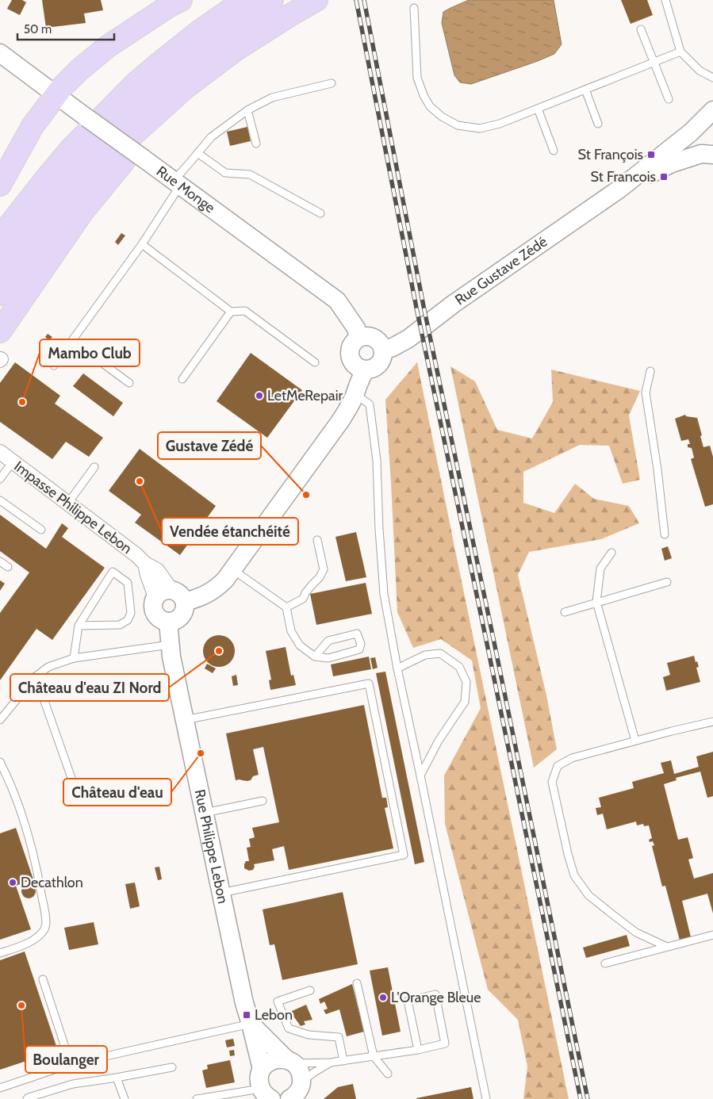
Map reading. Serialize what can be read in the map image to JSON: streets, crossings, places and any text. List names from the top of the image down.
{
  "streets": {
    "street": [
      "Rue Monge",
      "Rue Gustave Zédé",
      "Impasse Philippe Lebon",
      "Rue Philippe Lebon"
    ]
  },
  "crossings": [
    ["Rue Monge", "Rue Gustave Zédé"],
    ["Impasse Philippe Lebon", "Rue Philippe Lebon"]
  ],
  "places": {
    "transit": ["St François", "St Francois", "Lebon"],
    "other": [
      "LetMeRepair",
      "Mambo Club",
      "Vendée étanchéité",
      "Gustave Zédé",
      "Château d'eau ZI Nord",
      "Château d'eau",
      "Decathlon",
      "L'Orange Bleue",
      "Boulanger"
    ]
  },
  "scale_bar": "50 m"
}
